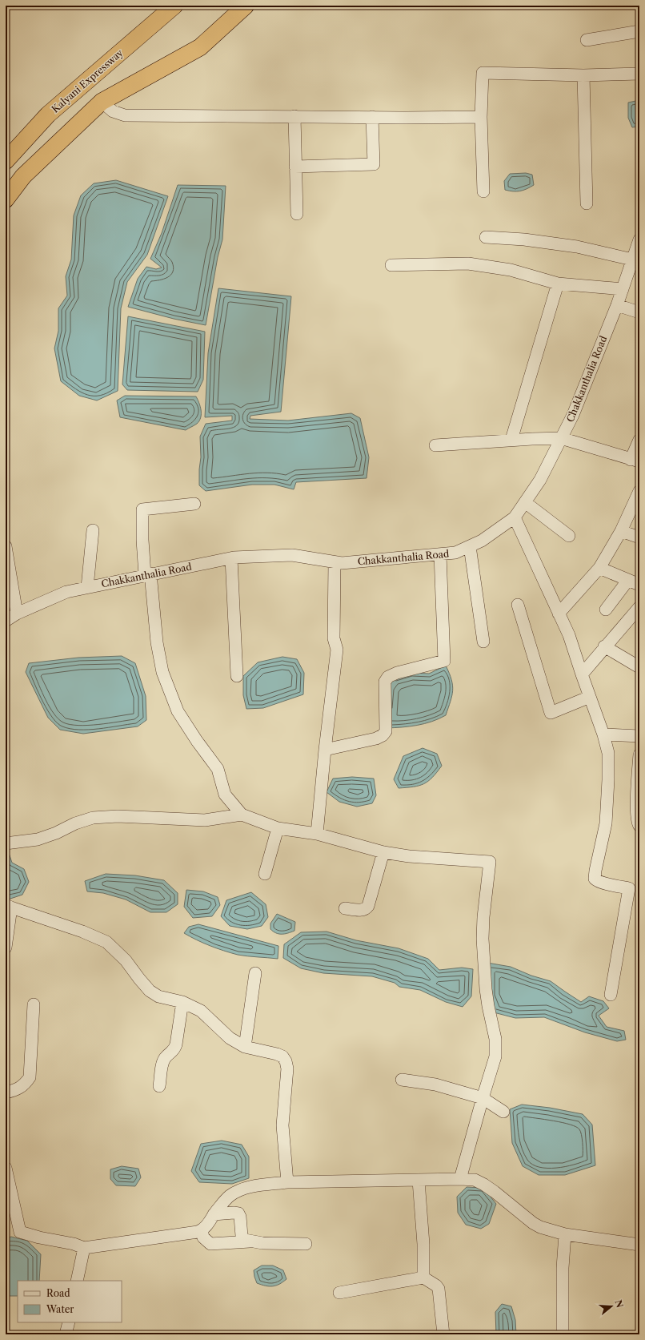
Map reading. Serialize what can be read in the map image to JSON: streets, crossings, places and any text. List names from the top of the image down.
{
  "streets": {
    "highway": ["Kalyani Expressway"],
    "street": ["Chakkanthalia Road"]
  },
  "legend": ["Road", "Water"],
  "north": "right"
}
